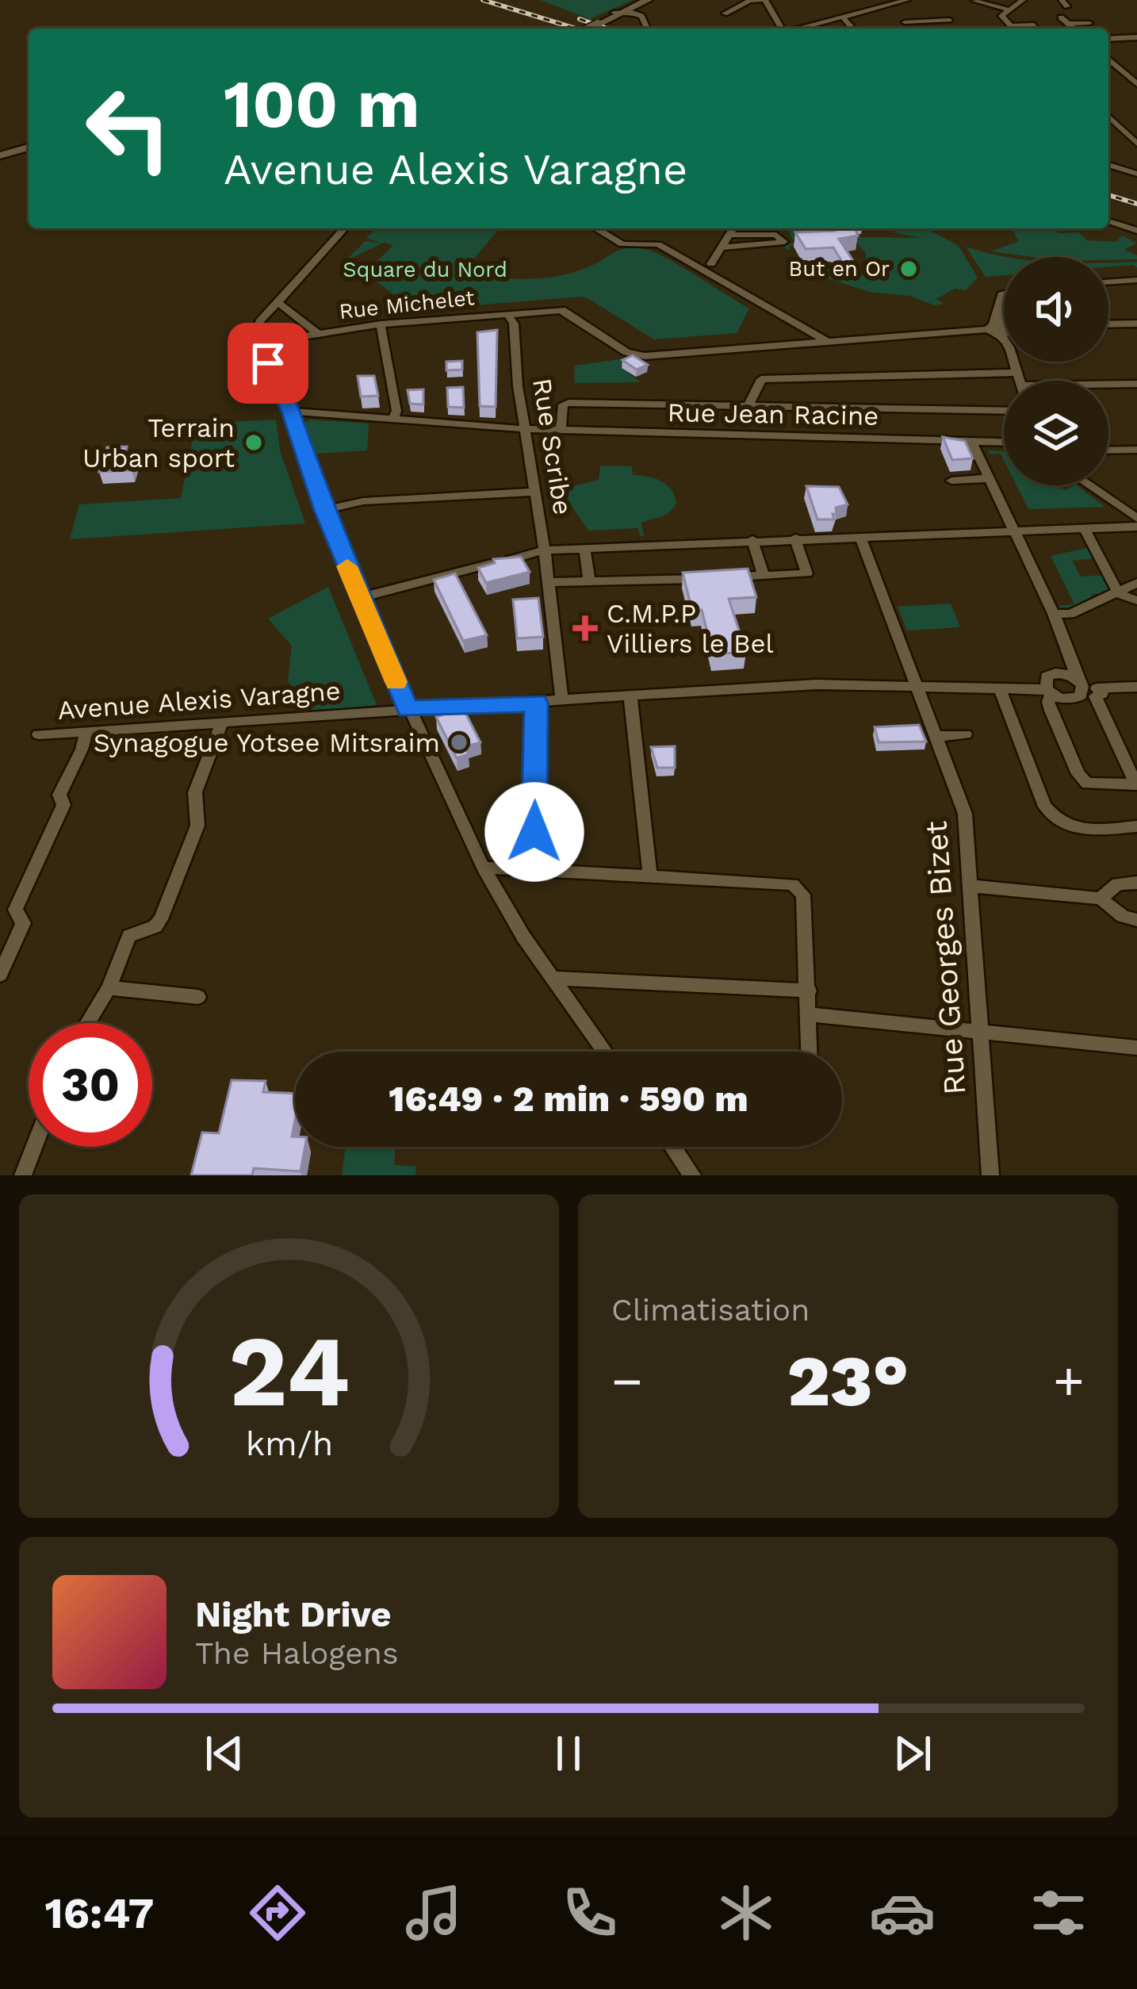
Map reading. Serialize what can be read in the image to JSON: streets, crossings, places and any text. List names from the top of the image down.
{
  "streets": {
    "street": [
      "Rue Michelet",
      "Rue Jean Racine",
      "Rue Scribe",
      "Avenue Alexis Varagne",
      "Rue Georges Bizet"
    ]
  },
  "crossings": [
    ["Rue Michelet", "Rue Scribe"],
    ["Rue Jean Racine", "Rue Scribe"],
    ["Rue Scribe", "Rue Georges Bizet"],
    ["Avenue Alexis Varagne", "Rue Georges Bizet"]
  ],
  "parks": ["Square du Nord"],
  "places": {
    "other": ["But en Or", "Terrain Urban sport", "Synagogue Yotsee Mitsraim"],
    "health": ["C.M.P.P Villiers le Bel"]
  },
  "page": {
    "turn": ["100 m", "Avenue Alexis Varagne"],
    "limit": "30",
    "trip": "16:49 · 2 min · 590 m",
    "tile": "Climatisation",
    "heat": ["−", "23°", "+"],
    "song": ["Night Drive", "The Halogens"],
    "tabs": "16:47",
    "gauge": ["24", "km/h"]
  }
}
